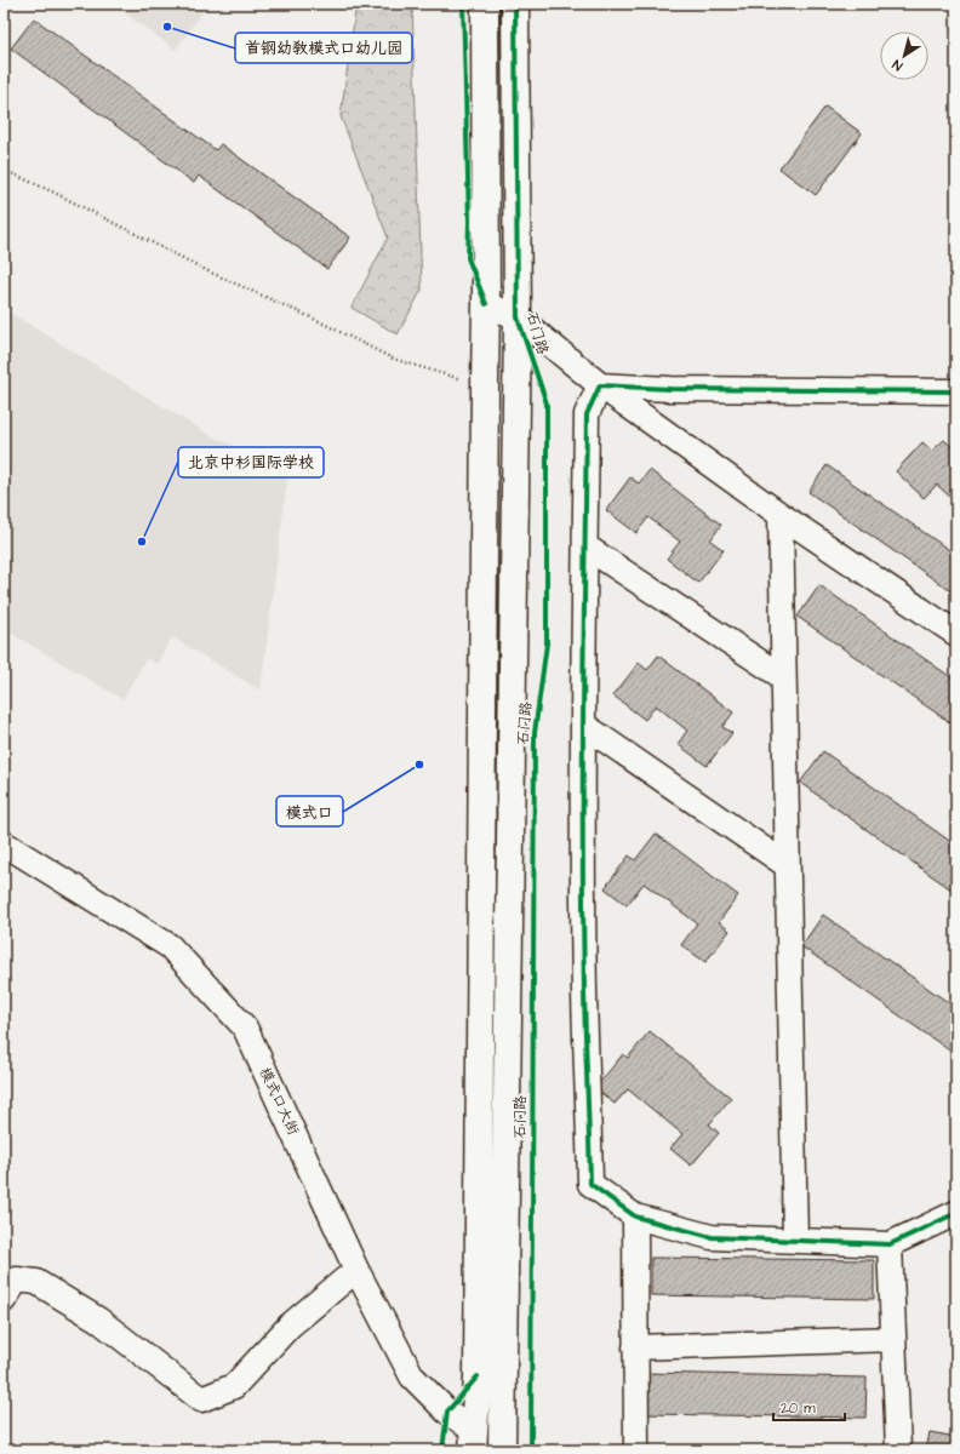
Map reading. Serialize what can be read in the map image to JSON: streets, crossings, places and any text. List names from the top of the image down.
{
  "streets": {
    "highway": ["石门路"],
    "street": ["模式口大街"]
  },
  "places": ["首钢幼教模式口幼儿园", "北京中杉国际学校", "模式口"],
  "scale_bar": "20 m",
  "north": "bottom left"
}
